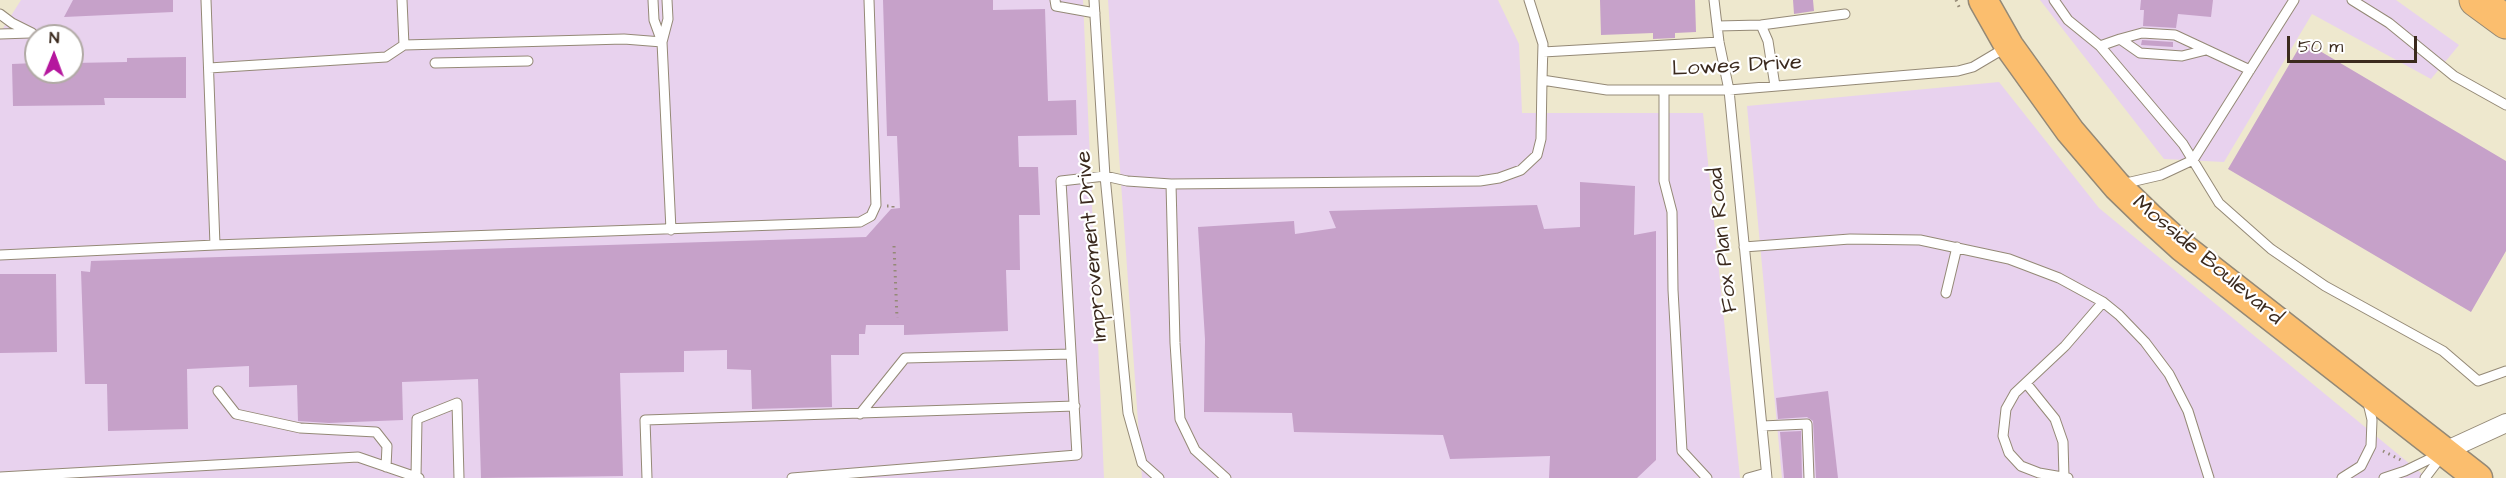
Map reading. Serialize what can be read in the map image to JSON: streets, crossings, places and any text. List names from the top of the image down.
{
  "streets": {
    "main road": ["Mosside Boulevard"],
    "lane": ["Lowes Drive", "Fox Plan Road", "Improvement Drive"]
  },
  "crossings": [
    ["Lowes Drive", "Fox Plan Road"],
    ["Lowes Drive", "Mosside Boulevard"]
  ],
  "scale_bar": "50 m",
  "north": "top"
}
